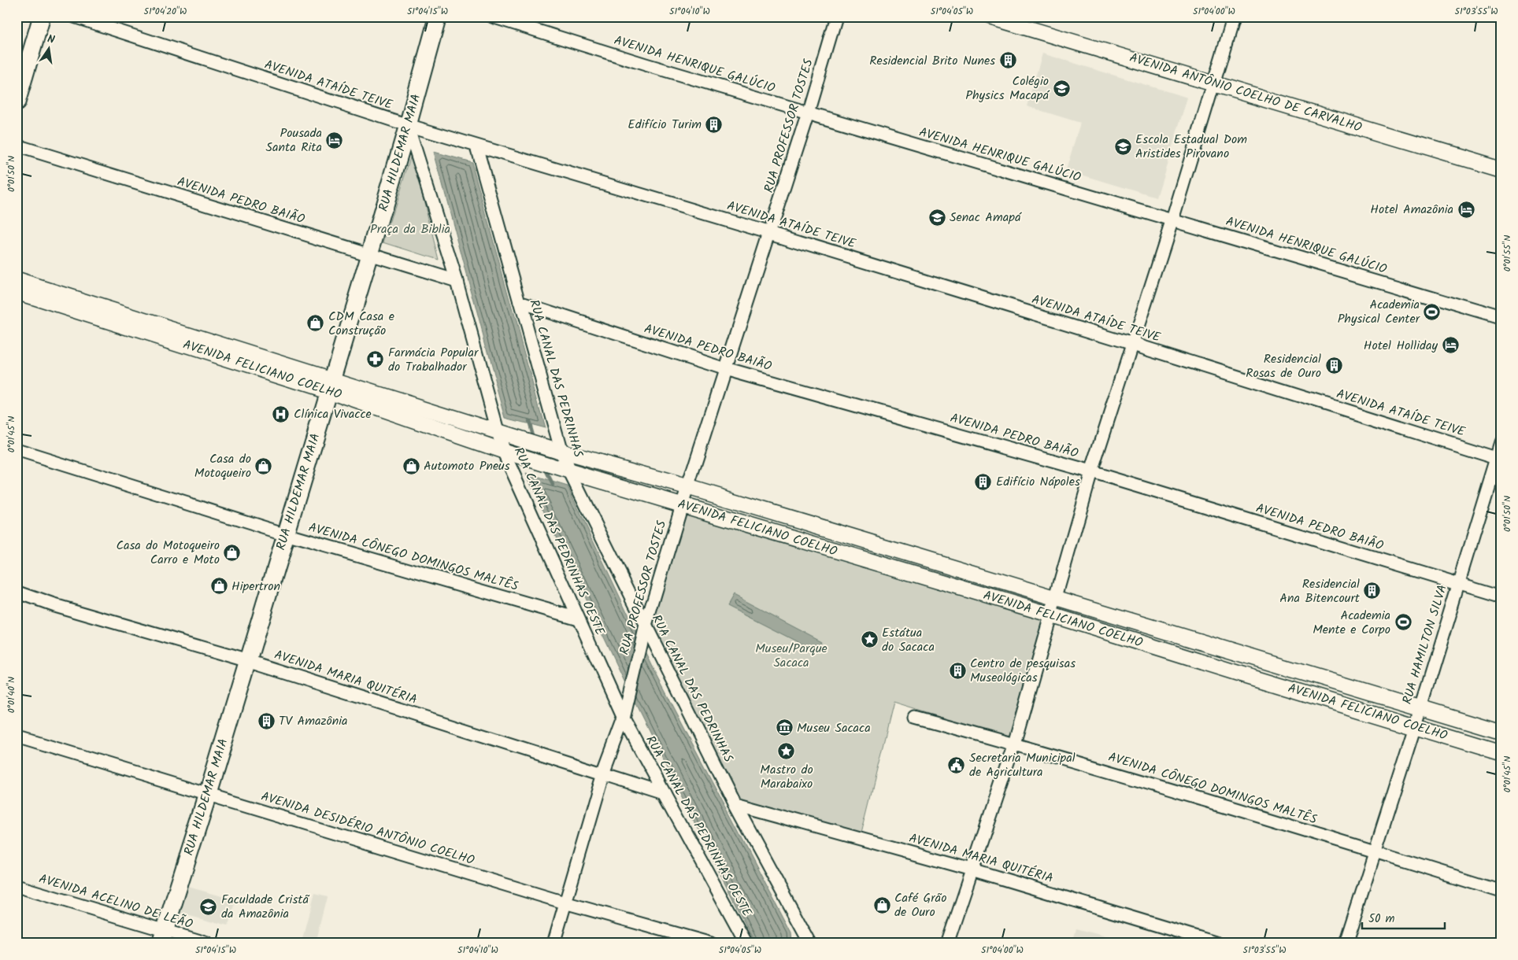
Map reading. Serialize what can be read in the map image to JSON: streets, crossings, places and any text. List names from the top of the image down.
{
  "streets": {
    "main road": ["RUA HILDEMAR MAIA"],
    "street": [
      "AVENIDA HENRIQUE GALÚCIO",
      "AVENIDA ATAÍDE TEIVE",
      "AVENIDA ANTÔNIO COELHO DE CARVALHO",
      "RUA PROFESSOR TOSTES",
      "AVENIDA PEDRO BAIÃO",
      "AVENIDA FELICIANO COELHO",
      "RUA CANAL DAS PEDRINHAS",
      "RUA CANAL DAS PEDRINHAS OESTE",
      "AVENIDA CÔNEGO DOMINGOS MALTÊS",
      "RUA HAMILTON SILVA",
      "AVENIDA MARIA QUITÉRIA",
      "AVENIDA DESIDÉRIO ANTÔNIO COELHO",
      "AVENIDA ACELINO DE LEÃO"
    ]
  },
  "crossings": [
    ["AVENIDA HENRIQUE GALÚCIO", "RUA PROFESSOR TOSTES"],
    ["AVENIDA ATAÍDE TEIVE", "RUA PROFESSOR TOSTES"],
    ["AVENIDA ATAÍDE TEIVE", "RUA HILDEMAR MAIA"],
    ["AVENIDA ATAÍDE TEIVE", "RUA CANAL DAS PEDRINHAS"],
    ["AVENIDA ATAÍDE TEIVE", "RUA CANAL DAS PEDRINHAS OESTE"],
    ["AVENIDA ATAÍDE TEIVE", "RUA HAMILTON SILVA"],
    ["RUA PROFESSOR TOSTES", "AVENIDA PEDRO BAIÃO"],
    ["RUA PROFESSOR TOSTES", "AVENIDA FELICIANO COELHO"],
    ["RUA PROFESSOR TOSTES", "RUA CANAL DAS PEDRINHAS"],
    ["RUA PROFESSOR TOSTES", "RUA CANAL DAS PEDRINHAS OESTE"],
    ["RUA PROFESSOR TOSTES", "AVENIDA MARIA QUITÉRIA"],
    ["RUA PROFESSOR TOSTES", "AVENIDA DESIDÉRIO ANTÔNIO COELHO"],
    ["RUA HILDEMAR MAIA", "AVENIDA PEDRO BAIÃO"],
    ["RUA HILDEMAR MAIA", "AVENIDA FELICIANO COELHO"],
    ["RUA HILDEMAR MAIA", "RUA CANAL DAS PEDRINHAS OESTE"],
    ["RUA HILDEMAR MAIA", "AVENIDA CÔNEGO DOMINGOS MALTÊS"],
    ["RUA HILDEMAR MAIA", "AVENIDA MARIA QUITÉRIA"],
    ["RUA HILDEMAR MAIA", "AVENIDA DESIDÉRIO ANTÔNIO COELHO"],
    ["RUA HILDEMAR MAIA", "AVENIDA ACELINO DE LEÃO"],
    ["AVENIDA PEDRO BAIÃO", "RUA CANAL DAS PEDRINHAS"],
    ["AVENIDA PEDRO BAIÃO", "RUA CANAL DAS PEDRINHAS OESTE"],
    ["AVENIDA PEDRO BAIÃO", "RUA HAMILTON SILVA"],
    ["AVENIDA FELICIANO COELHO", "RUA CANAL DAS PEDRINHAS"],
    ["AVENIDA FELICIANO COELHO", "RUA CANAL DAS PEDRINHAS OESTE"],
    ["AVENIDA FELICIANO COELHO", "RUA HAMILTON SILVA"],
    ["RUA CANAL DAS PEDRINHAS", "AVENIDA MARIA QUITÉRIA"],
    ["RUA CANAL DAS PEDRINHAS OESTE", "AVENIDA CÔNEGO DOMINGOS MALTÊS"],
    ["RUA CANAL DAS PEDRINHAS OESTE", "AVENIDA MARIA QUITÉRIA"],
    ["AVENIDA CÔNEGO DOMINGOS MALTÊS", "RUA HAMILTON SILVA"]
  ],
  "parks": ["Praça da Biblia", "Museu/Parque Sacaca"],
  "places": {
    "building": [
      "Residencial Brito Nunes",
      "Edifício Turim",
      "Residencial Rosas de Ouro",
      "Edifício Nápoles",
      "Residencial Ana Bitencourt",
      "Centro de pesquisas Museológicas",
      "TV Amazônia"
    ],
    "school or university": [
      "Colégio Physics Macapá",
      "Escola Estadual Dom Aristides Pirovano",
      "Senac Amapá",
      "Faculdade Cristã da Amazônia"
    ],
    "hotel": ["Pousada Santa Rita", "Hotel Amazônia", "Hotel Holliday"],
    "sports": ["Academia Physical Center", "Academia Mente e Corpo"],
    "shop": [
      "CDM Casa e Construção",
      "Casa do Motoqueiro",
      "Automoto Pneus",
      "Casa do Motoqueiro Carro e Moto",
      "Hipertron",
      "Café Grão de Ouro"
    ],
    "pharmacy": ["Farmácia Popular do Trabalhador"],
    "hospital": ["Clínica Vivacce"],
    "place": ["Estátua do Sacaca", "Mastro do Marabaixo"],
    "museum": ["Museu Sacaca"],
    "public building": ["Secretaria Municipal de Agricultura"]
  },
  "scale_bar": "50 m",
  "north": "top",
  "coordinates": [
    "51°04'20\"W",
    "51°04'15\"W",
    "51°04'10\"W",
    "51°04'05\"W",
    "51°04'00\"W",
    "51°03'55\"W",
    "0°01'50\"N",
    "0°01'55\"N",
    "0°01'45\"N",
    "0°01'40\"N"
  ]
}
